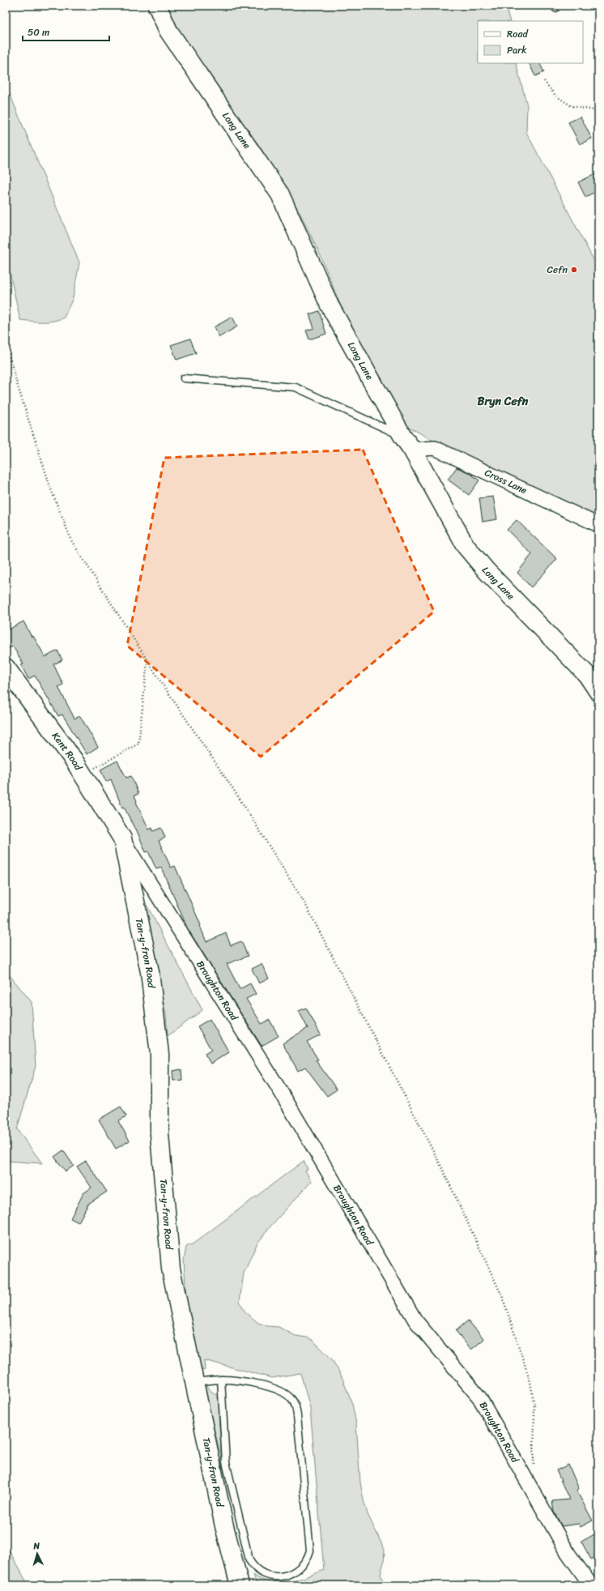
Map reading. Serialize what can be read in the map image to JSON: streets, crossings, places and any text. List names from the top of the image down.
{
  "streets": {
    "main road": ["Long Lane", "Kent Road", "Tan-y-fron Road"],
    "street": ["Cross Lane", "Broughton Road"]
  },
  "crossings": [
    ["Long Lane", "Cross Lane"],
    ["Kent Road", "Tan-y-fron Road"],
    ["Kent Road", "Broughton Road"],
    ["Tan-y-fron Road", "Broughton Road"]
  ],
  "districts": ["Bryn Cefn"],
  "places": ["Cefn"],
  "legend": ["Road", "Park"],
  "scale_bar": "50 m",
  "north": "top"
}
